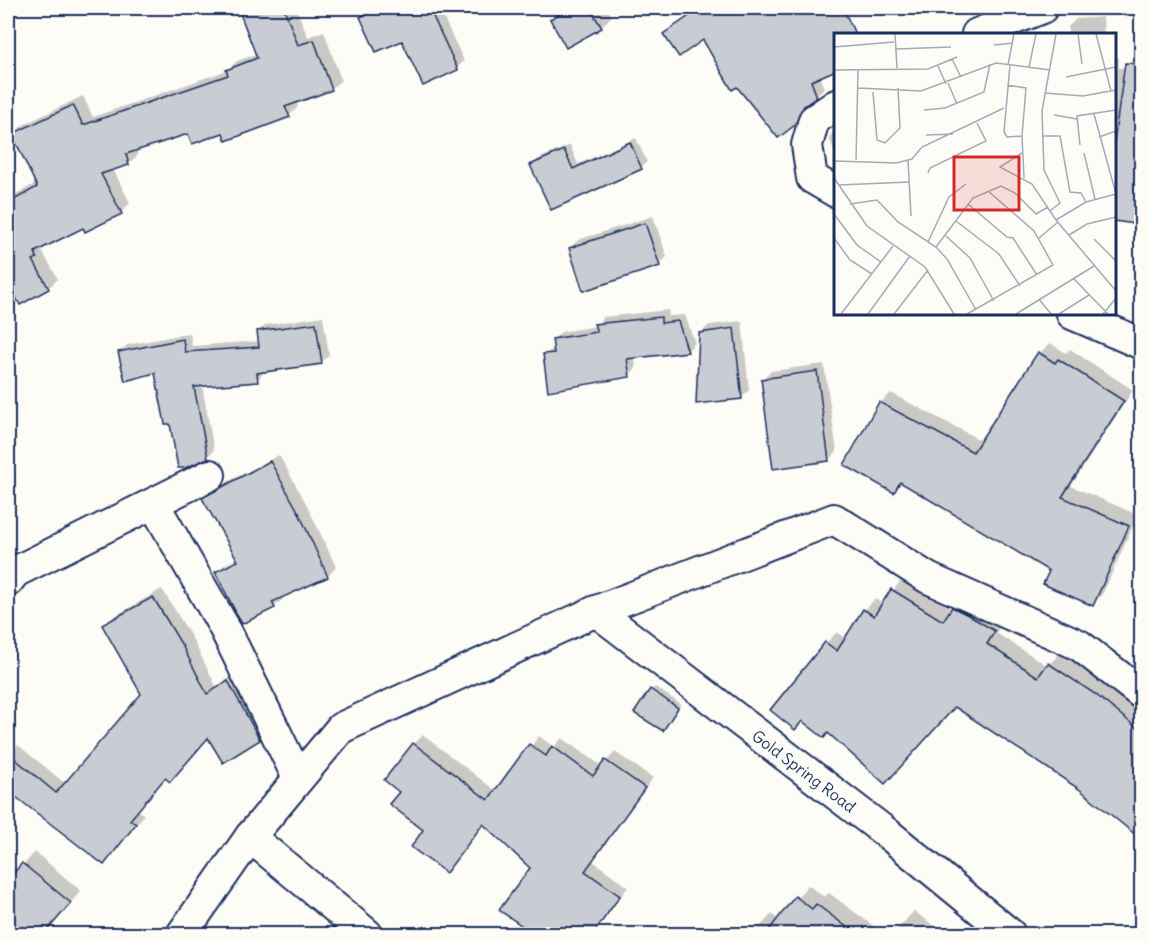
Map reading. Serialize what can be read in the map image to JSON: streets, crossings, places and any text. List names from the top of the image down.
{
  "streets": {
    "street": ["Gold Spring Road"]
  }
}
